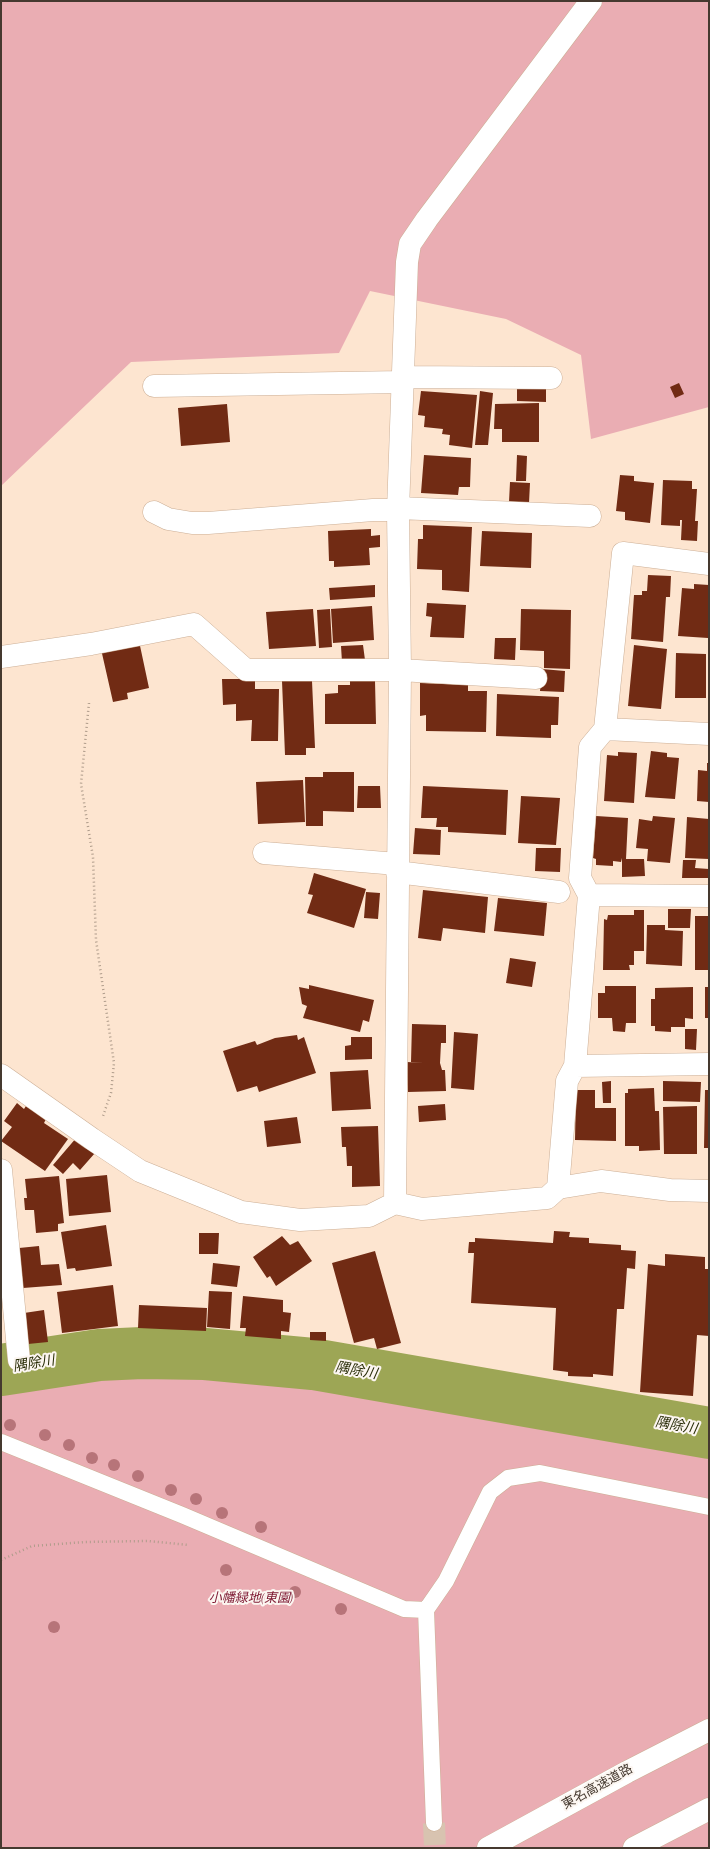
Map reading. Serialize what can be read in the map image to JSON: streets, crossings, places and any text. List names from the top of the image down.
{
  "streets": {
    "main road": ["東名高速道路"]
  },
  "water": ["隅除川"],
  "parks": ["小幡緑地(東園)"]
}
